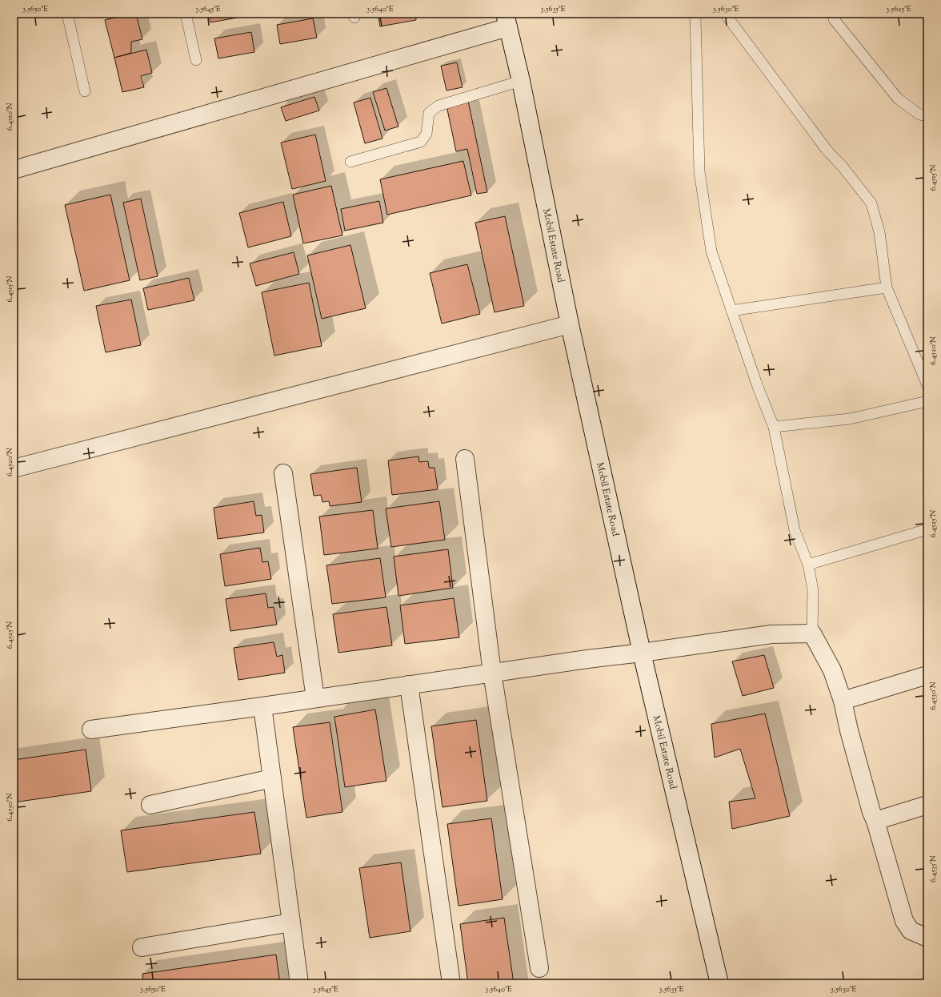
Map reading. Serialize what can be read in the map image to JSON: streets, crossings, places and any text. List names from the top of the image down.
{
  "streets": {
    "street": ["Mobil Estate Road"]
  },
  "coordinates": [
    "3.5650°E",
    "3.5645°E",
    "3.5640°E",
    "3.5635°E",
    "3.5630°E",
    "3.5625°E",
    "6.4510°N",
    "6.4515°N",
    "6.4520°N",
    "6.4525°N",
    "6.4530°N",
    "6.4535°N"
  ]
}
